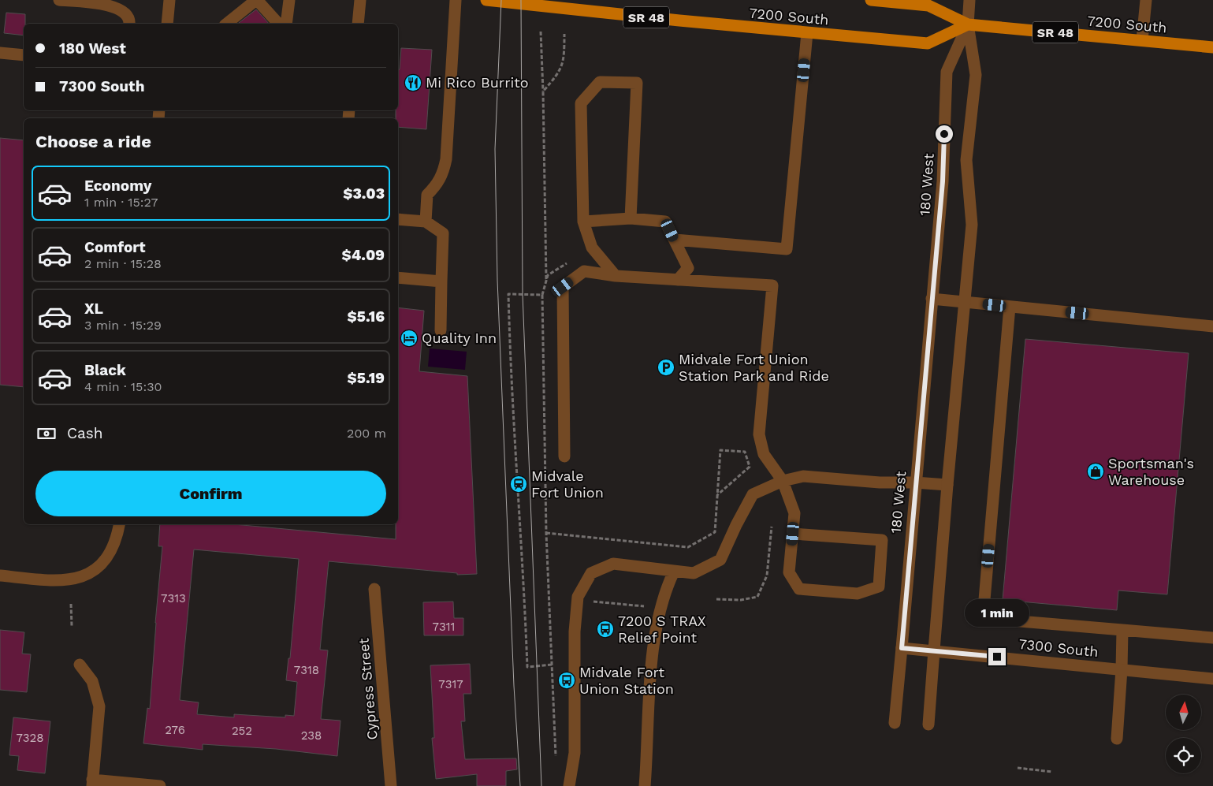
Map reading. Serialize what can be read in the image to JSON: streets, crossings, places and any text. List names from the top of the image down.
{
  "streets": {
    "main road": ["7200 South", "SR 48"],
    "street": ["180 West", "7300 South", "Cypress Street"]
  },
  "crossings": [
    ["7200 South", "180 West"],
    ["180 West", "7300 South"]
  ],
  "places": {
    "restaurant": ["Mi Rico Burrito"],
    "hotel": ["Quality Inn"],
    "parking": ["Midvale Fort Union Station Park and Ride"],
    "shop": ["Sportsman's Warehouse"],
    "station": ["Midvale Fort Union"],
    "bus stop": ["7200 S TRAX Relief Point", "Midvale Fort Union Station"]
  },
  "house_numbers": [
    "7313",
    "7311",
    "7318",
    "7317",
    "276",
    "252",
    "238",
    "7328"
  ],
  "north": "top",
  "page": {
    "banner": ["180 West", "7300 South"],
    "heading": "Choose a ride",
    "list": [
      {
        "name": "Economy",
        "note": "1 min · 15:27",
        "value": "$3.03"
      },
      {
        "name": "Comfort",
        "note": "2 min · 15:28",
        "value": "$4.09"
      },
      {
        "name": "XL",
        "note": "3 min · 15:29",
        "value": "$5.16"
      },
      {
        "name": "Black",
        "note": "4 min · 15:30",
        "value": "$5.19"
      }
    ],
    "pay": ["Cash", "200 m"],
    "buttons": "Confirm",
    "bubble": "1 min"
  }
}
